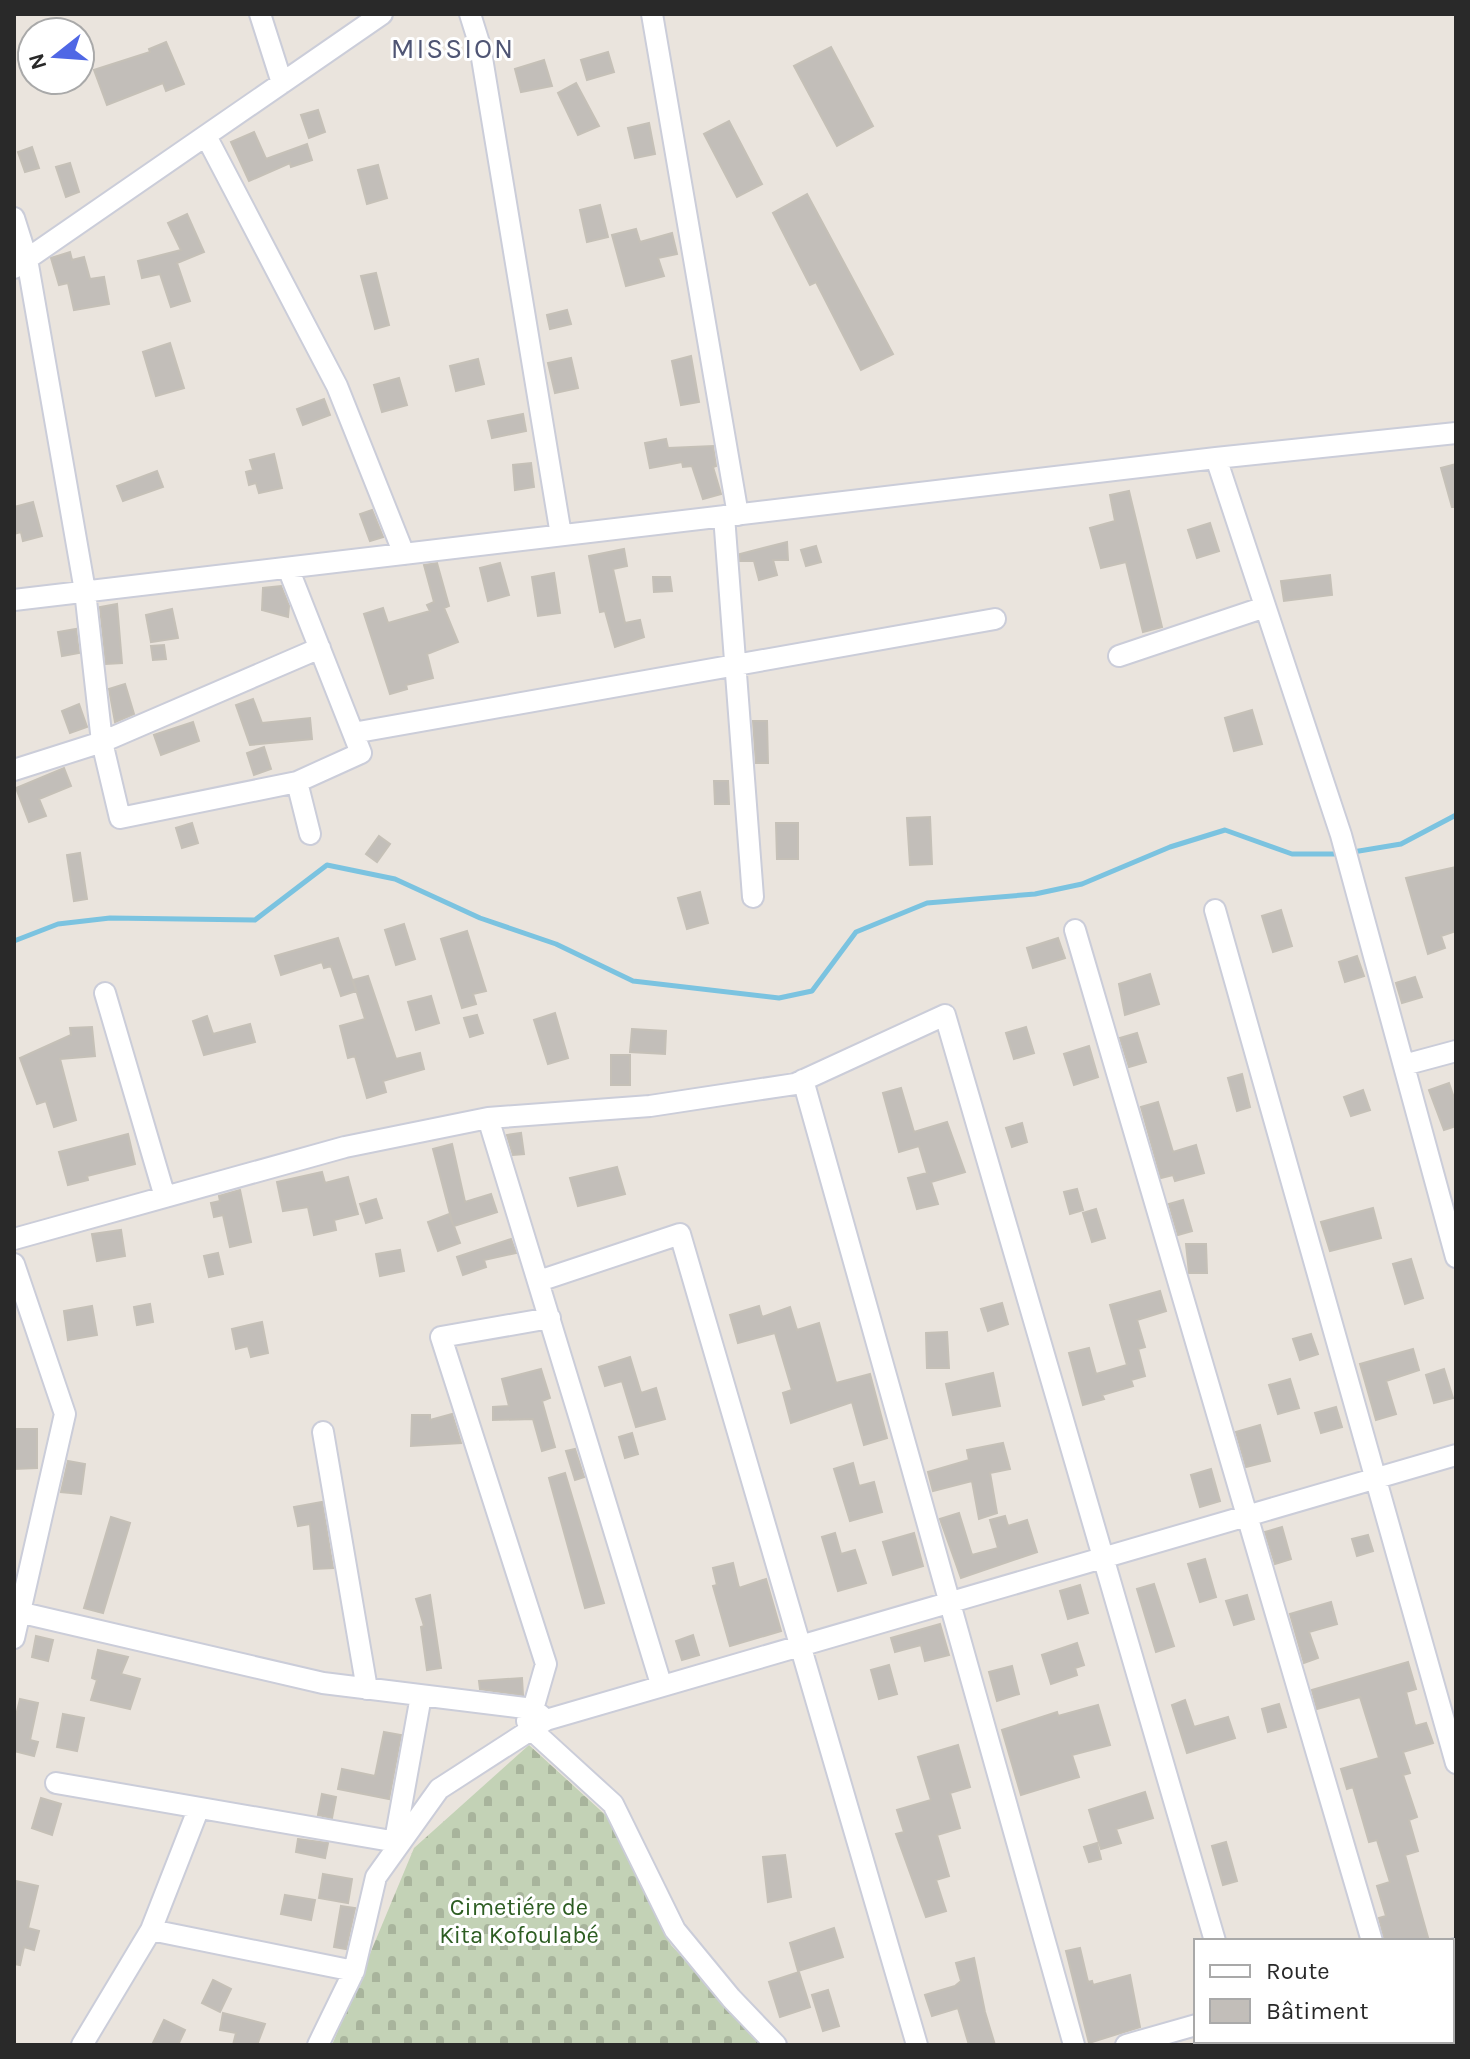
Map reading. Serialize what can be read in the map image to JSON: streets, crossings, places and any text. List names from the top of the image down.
{
  "districts": ["MISSION"],
  "parks": ["Cimetiére de Kita Kofoulabé"],
  "legend": ["Route", "Bâtiment"],
  "north": "left"
}
